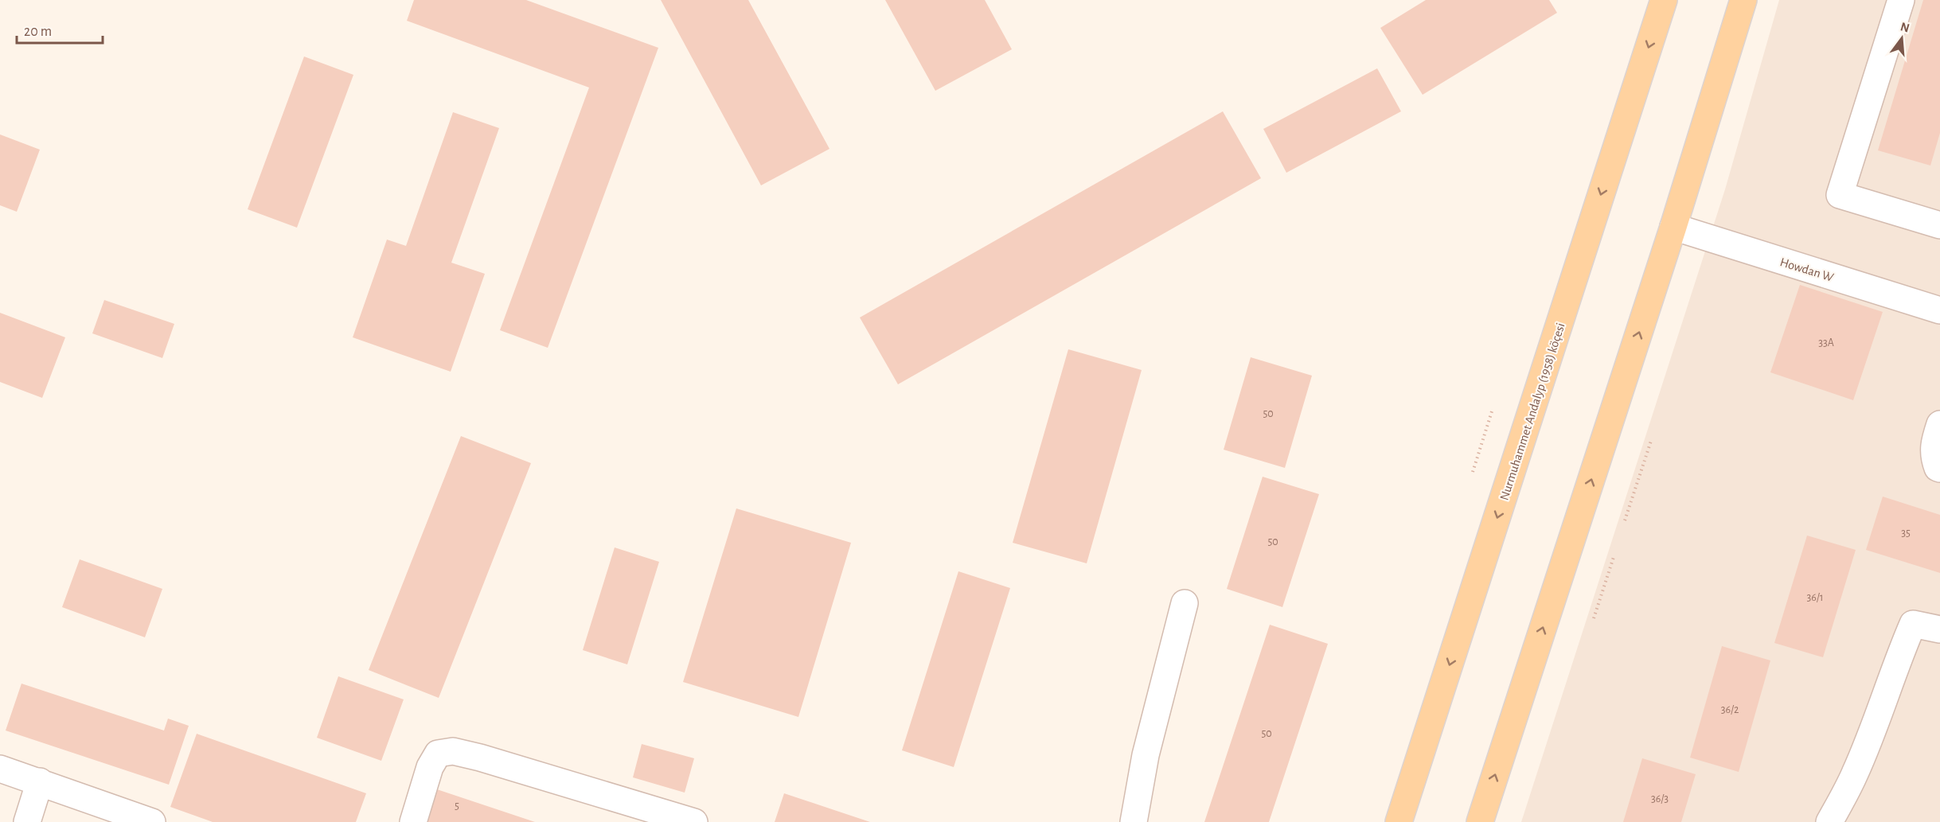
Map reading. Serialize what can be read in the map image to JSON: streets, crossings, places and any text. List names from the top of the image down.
{
  "streets": {
    "main road": ["Nurmuhammet Andalyp (1958) köçesi"],
    "street": ["Howdan W"]
  },
  "house_numbers": [
    "33A",
    "50",
    "35",
    "50",
    "36/1",
    "36/2",
    "50",
    "36/3",
    "5"
  ],
  "scale_bar": "20 m",
  "north": "top"
}
